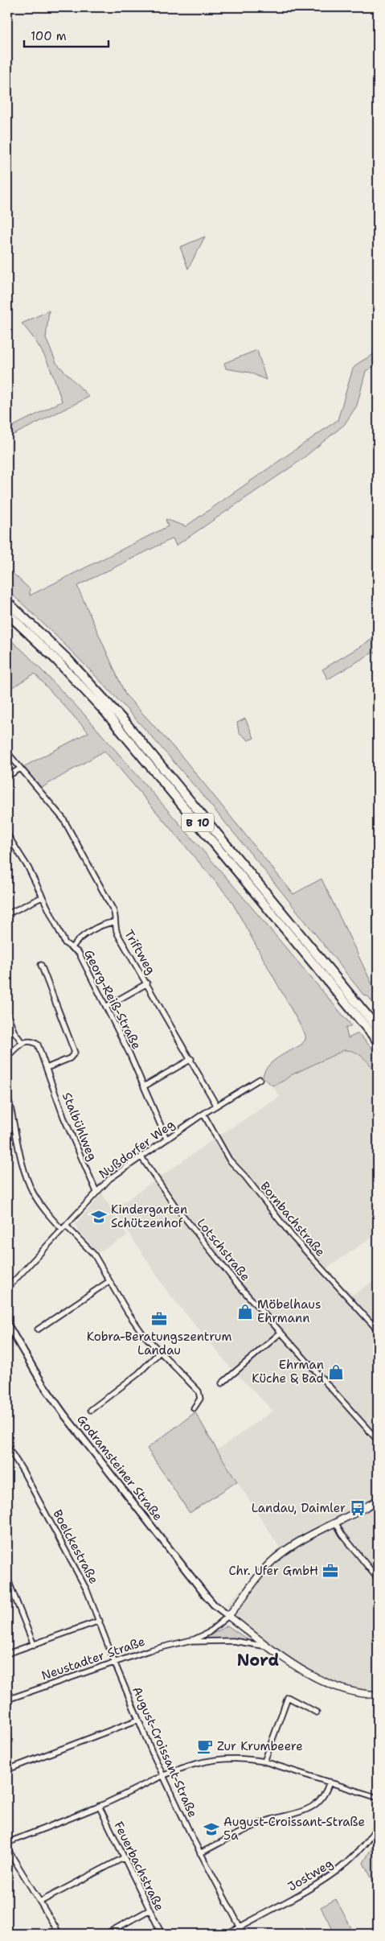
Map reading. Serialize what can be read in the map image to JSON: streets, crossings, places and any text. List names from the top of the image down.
{
  "streets": {
    "highway": ["B 10"],
    "main road": ["Neustadter Straße"],
    "street": [
      "Triftweg",
      "Georg-Reiß-Straße",
      "Stalbühlweg",
      "Nußdorfer Weg",
      "Bornbachstraße",
      "Lotschstraße",
      "Godramsteiner Straße",
      "Boelckestraße",
      "August-Croissant-Straße",
      "Feuerbachstraße",
      "Jostweg"
    ]
  },
  "crossings": [
    ["Triftweg", "Nußdorfer Weg"],
    ["Georg-Reiß-Straße", "Nußdorfer Weg"],
    ["Stalbühlweg", "Nußdorfer Weg"],
    ["Nußdorfer Weg", "Bornbachstraße"],
    ["Nußdorfer Weg", "Lotschstraße"],
    ["Godramsteiner Straße", "Neustadter Straße"],
    ["Boelckestraße", "Neustadter Straße"],
    ["Boelckestraße", "August-Croissant-Straße"],
    ["Neustadter Straße", "August-Croissant-Straße"],
    ["August-Croissant-Straße", "Jostweg"]
  ],
  "districts": ["Nord"],
  "places": {
    "school or university": ["Kindergarten Schützenhof", "August-Croissant-Straße 5a"],
    "shop": ["Möbelhaus Ehrmann", "Ehrman Küche & Bad"],
    "office": ["Kobra-Beratungszentrum Landau", "Chr. Ufer GmbH"],
    "bus stop": ["Landau, Daimler"],
    "cafe": ["Zur Krumbeere"]
  },
  "scale_bar": "100 m"
}
